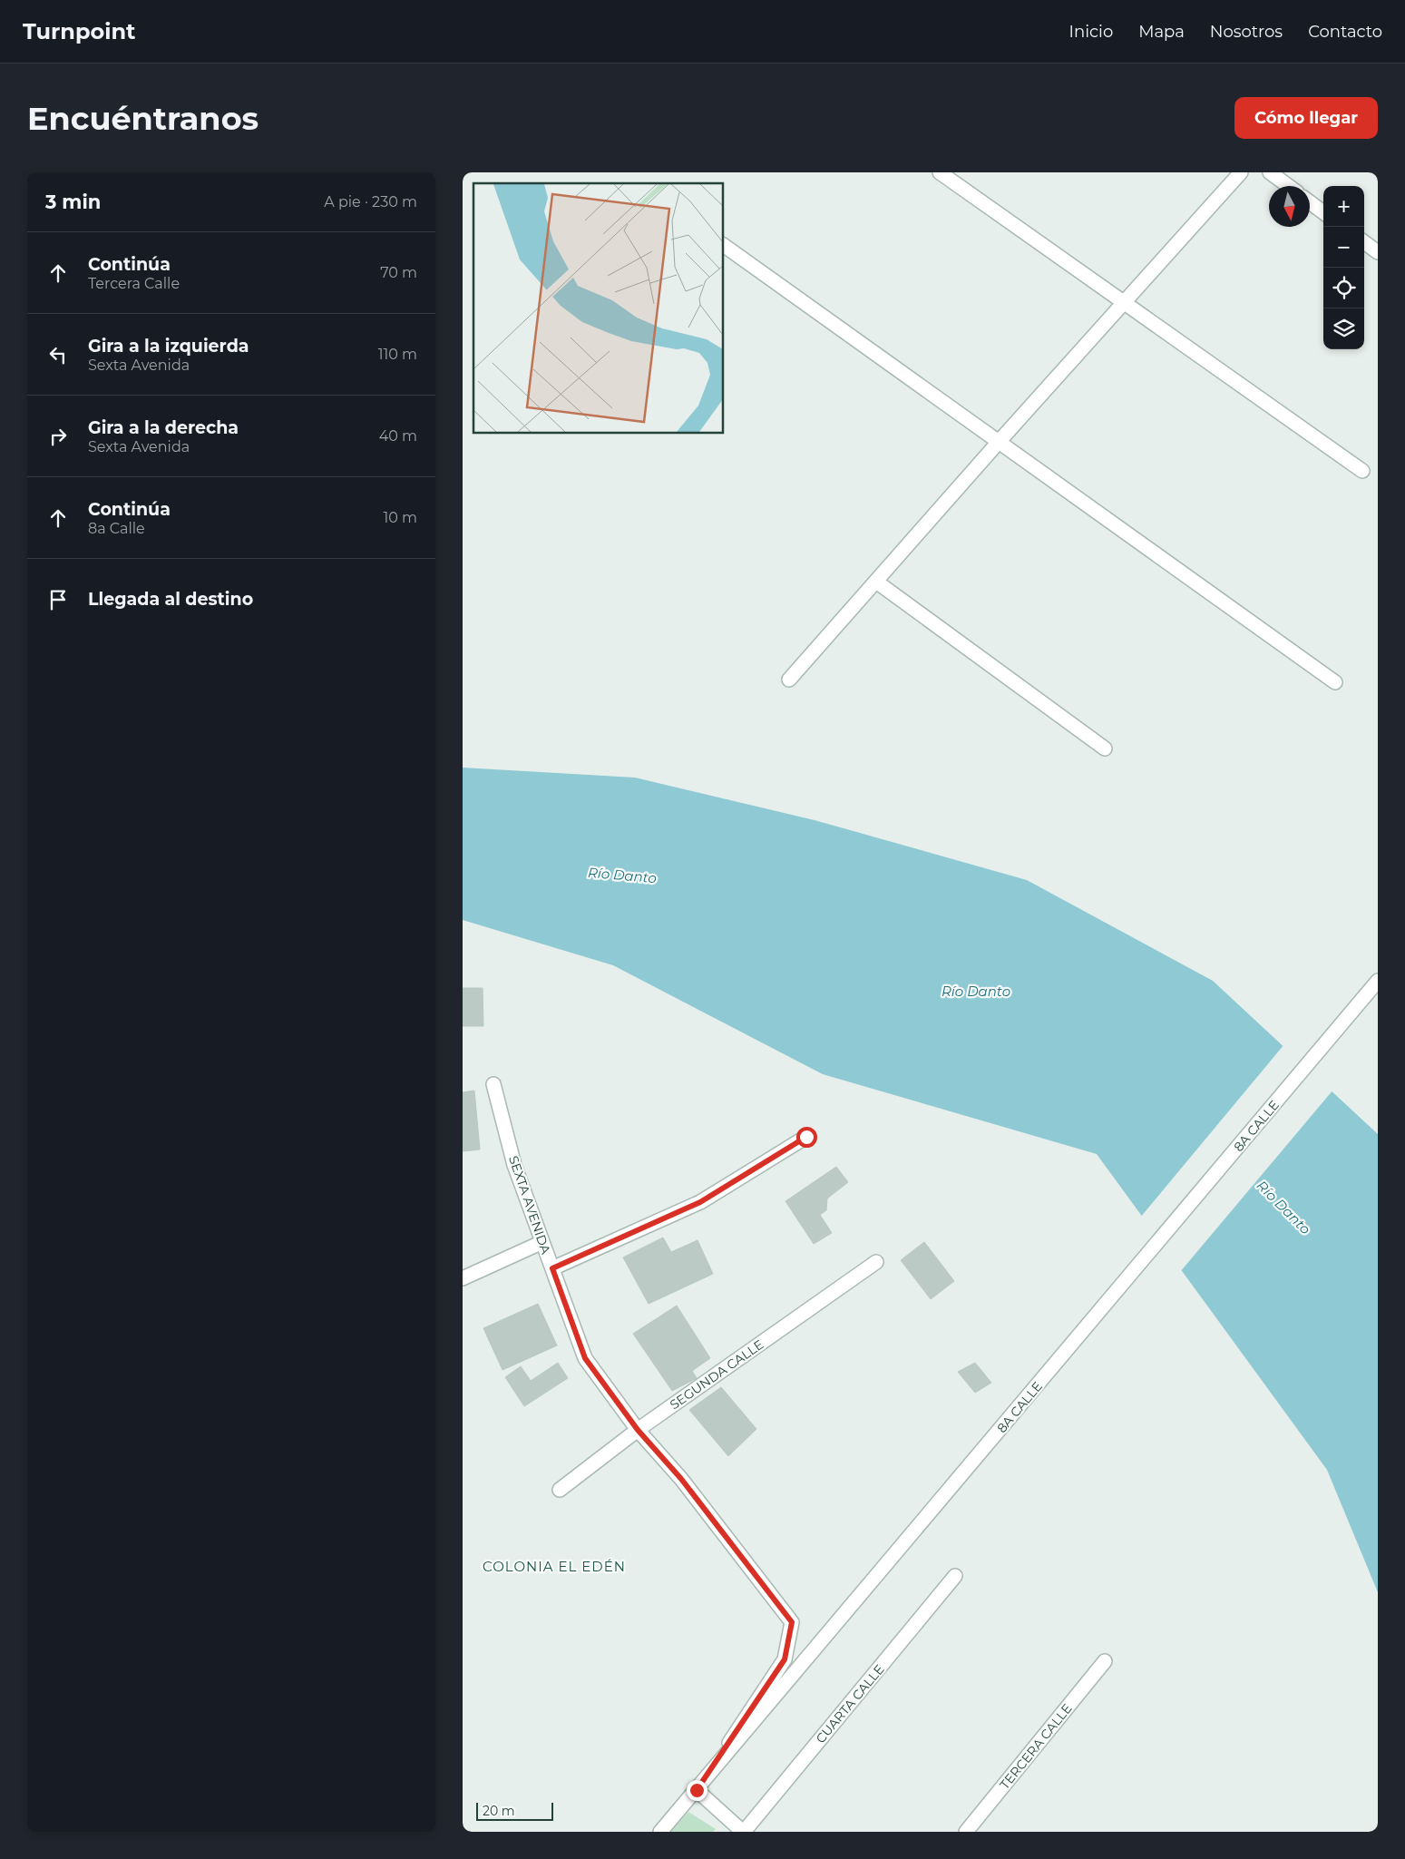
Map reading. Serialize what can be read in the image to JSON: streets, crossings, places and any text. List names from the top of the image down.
{
  "streets": {
    "street": [
      "8A CALLE",
      "SEXTA AVENIDA",
      "SEGUNDA CALLE",
      "CUARTA CALLE",
      "TERCERA CALLE"
    ]
  },
  "crossings": [
    ["8A CALLE", "SEXTA AVENIDA"],
    ["SEXTA AVENIDA", "SEGUNDA CALLE"]
  ],
  "districts": ["COLONIA EL EDÉN"],
  "water": ["Río Danto"],
  "scale_bar": "20 m",
  "north": "bottom",
  "page": {
    "header": "Turnpoint",
    "nav": [
      "Inicio",
      "Mapa",
      "Nosotros",
      "Contacto"
    ],
    "buttons": "Cómo llegar",
    "title": "Encuéntranos",
    "heading": ["3 min", "A pie · 230 m"],
    "map_buttons": ["+", "−"],
    "list": [
      ["Continúa", "Tercera Calle", "70 m"],
      ["Gira a la izquierda", "Sexta Avenida", "110 m"],
      ["Gira a la derecha", "Sexta Avenida", "40 m"],
      ["Continúa", "8a Calle", "10 m"],
      "Llegada al destino"
    ],
    "scale": "20 m"
  }
}
